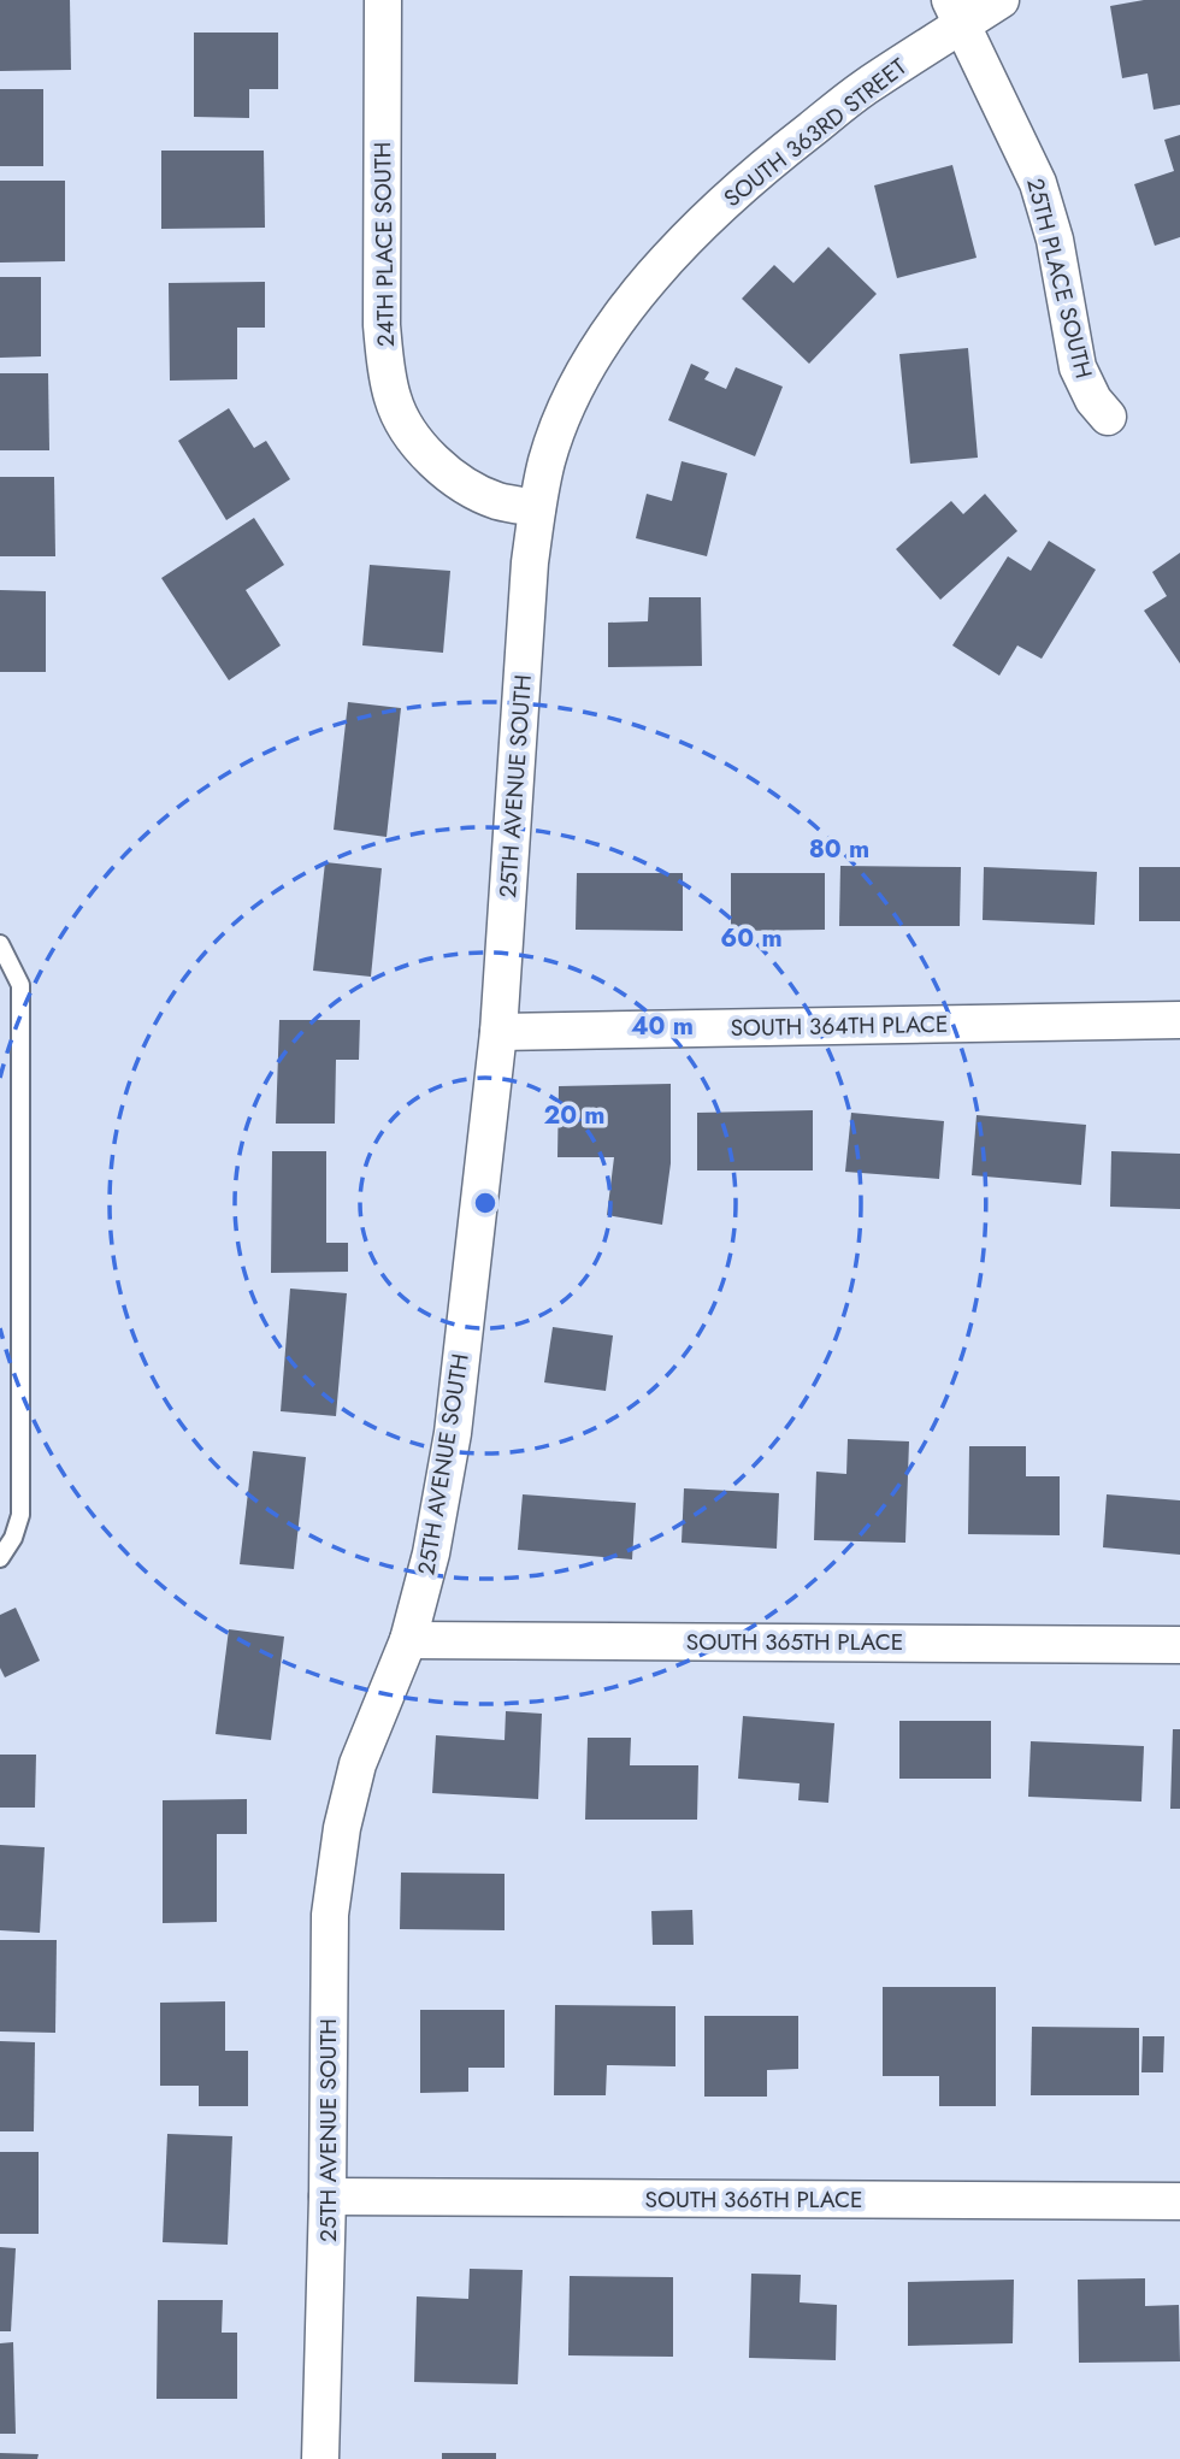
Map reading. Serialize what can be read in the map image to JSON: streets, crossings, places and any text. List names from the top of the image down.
{
  "streets": {
    "street": [
      "SOUTH 363RD STREET",
      "24TH PLACE SOUTH",
      "25TH PLACE SOUTH",
      "25TH AVENUE SOUTH",
      "SOUTH 364TH PLACE",
      "SOUTH 365TH PLACE",
      "SOUTH 366TH PLACE"
    ]
  },
  "crossings": [
    ["SOUTH 363RD STREET", "24TH PLACE SOUTH"],
    ["SOUTH 363RD STREET", "25TH PLACE SOUTH"],
    ["SOUTH 363RD STREET", "25TH AVENUE SOUTH"],
    ["24TH PLACE SOUTH", "25TH AVENUE SOUTH"],
    ["25TH AVENUE SOUTH", "SOUTH 364TH PLACE"],
    ["25TH AVENUE SOUTH", "SOUTH 365TH PLACE"],
    ["25TH AVENUE SOUTH", "SOUTH 366TH PLACE"]
  ],
  "rings": [
    "80 m",
    "60 m",
    "40 m",
    "20 m"
  ]
}
